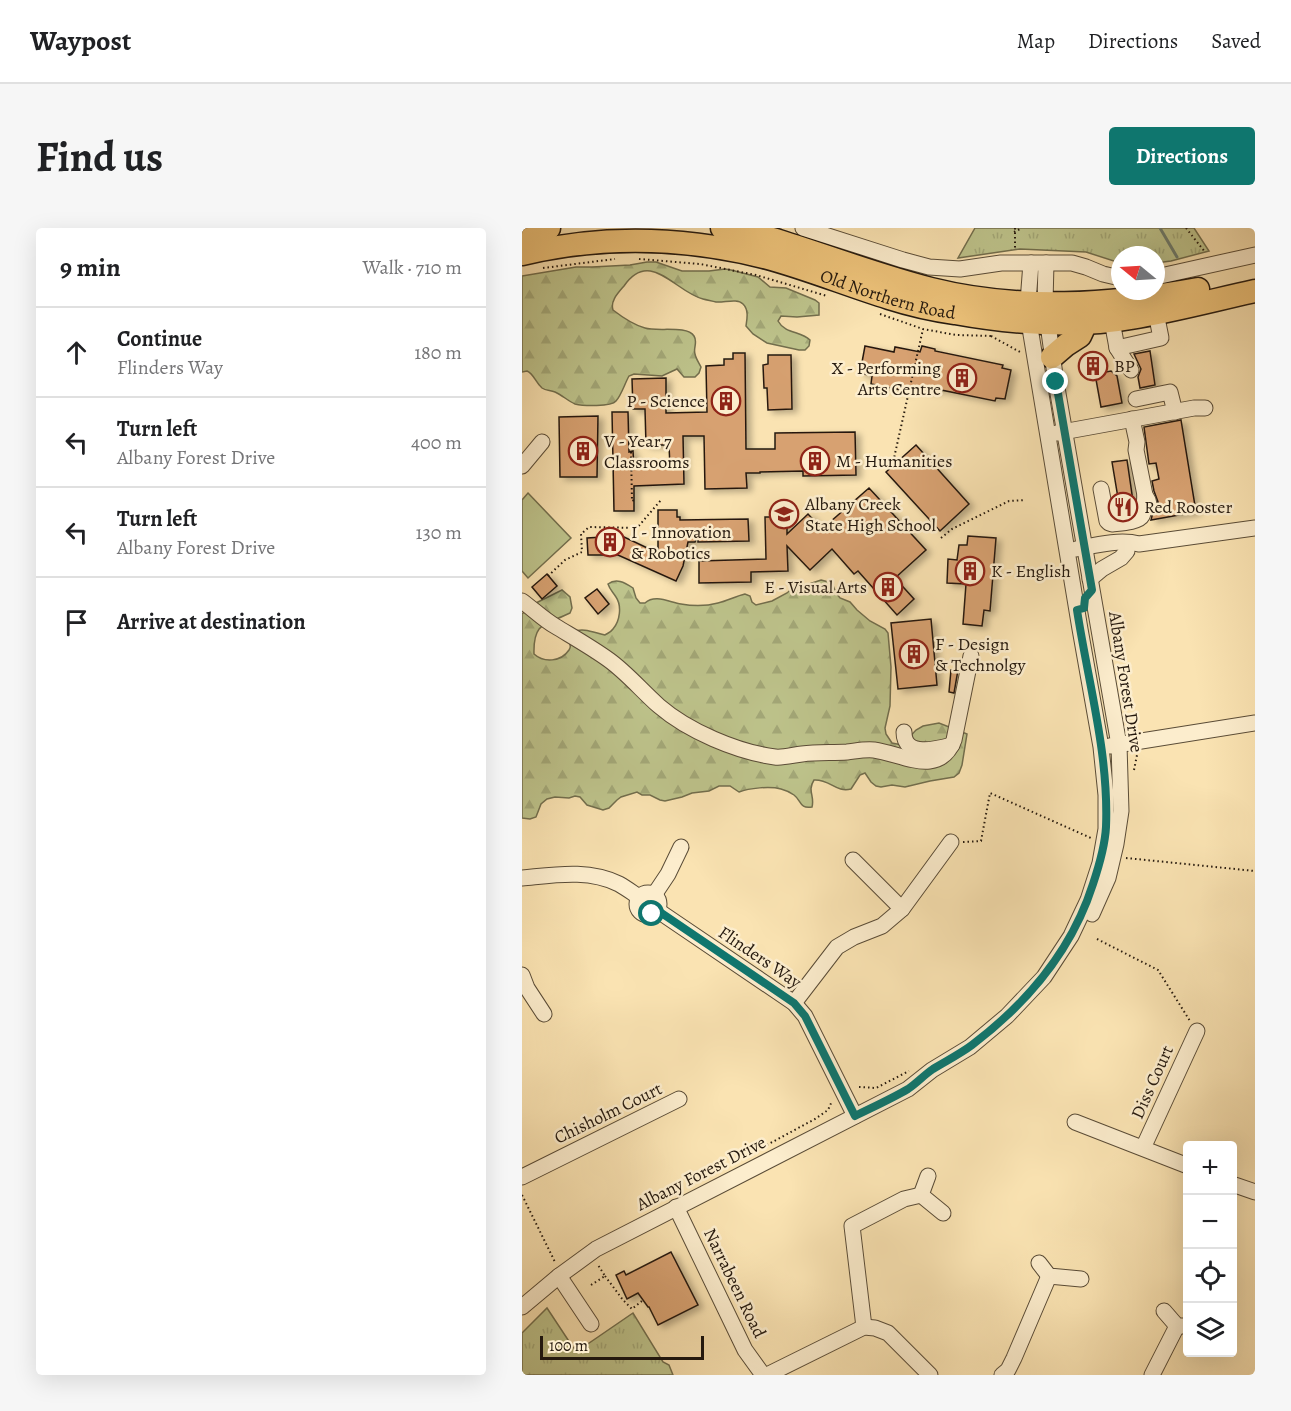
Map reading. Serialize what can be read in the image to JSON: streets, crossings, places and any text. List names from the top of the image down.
{
  "streets": {
    "highway": ["Old Northern Road"],
    "street": [
      "Albany Forest Drive",
      "Flinders Way",
      "Diss Court",
      "Chisholm Court",
      "Narrabeen Road"
    ]
  },
  "crossings": [
    ["Old Northern Road", "Albany Forest Drive"],
    ["Albany Forest Drive", "Flinders Way"],
    ["Albany Forest Drive", "Narrabeen Road"]
  ],
  "places": {
    "building": [
      "BP",
      "X - Performing Arts Centre",
      "P - Science",
      "V - Year 7 Classrooms",
      "M - Humanities",
      "I - Innovation & Robotics",
      "K - English",
      "E - Visual Arts",
      "F - Design & Technolgy"
    ],
    "restaurant": ["Red Rooster"],
    "school or university": ["Albany Creek State High School"]
  },
  "scale_bar": "100 m",
  "north": "left",
  "page": {
    "header": "Waypost",
    "nav": ["Map", "Directions", "Saved"],
    "buttons": "Directions",
    "title": "Find us",
    "heading": ["9 min", "Walk · 710 m"],
    "list": [
      ["Continue", "Flinders Way", "180 m"],
      ["Turn left", "Albany Forest Drive", "400 m"],
      ["Turn left", "Albany Forest Drive", "130 m"],
      "Arrive at destination"
    ],
    "map_buttons": ["+", "−"],
    "scale": "100 m"
  }
}
